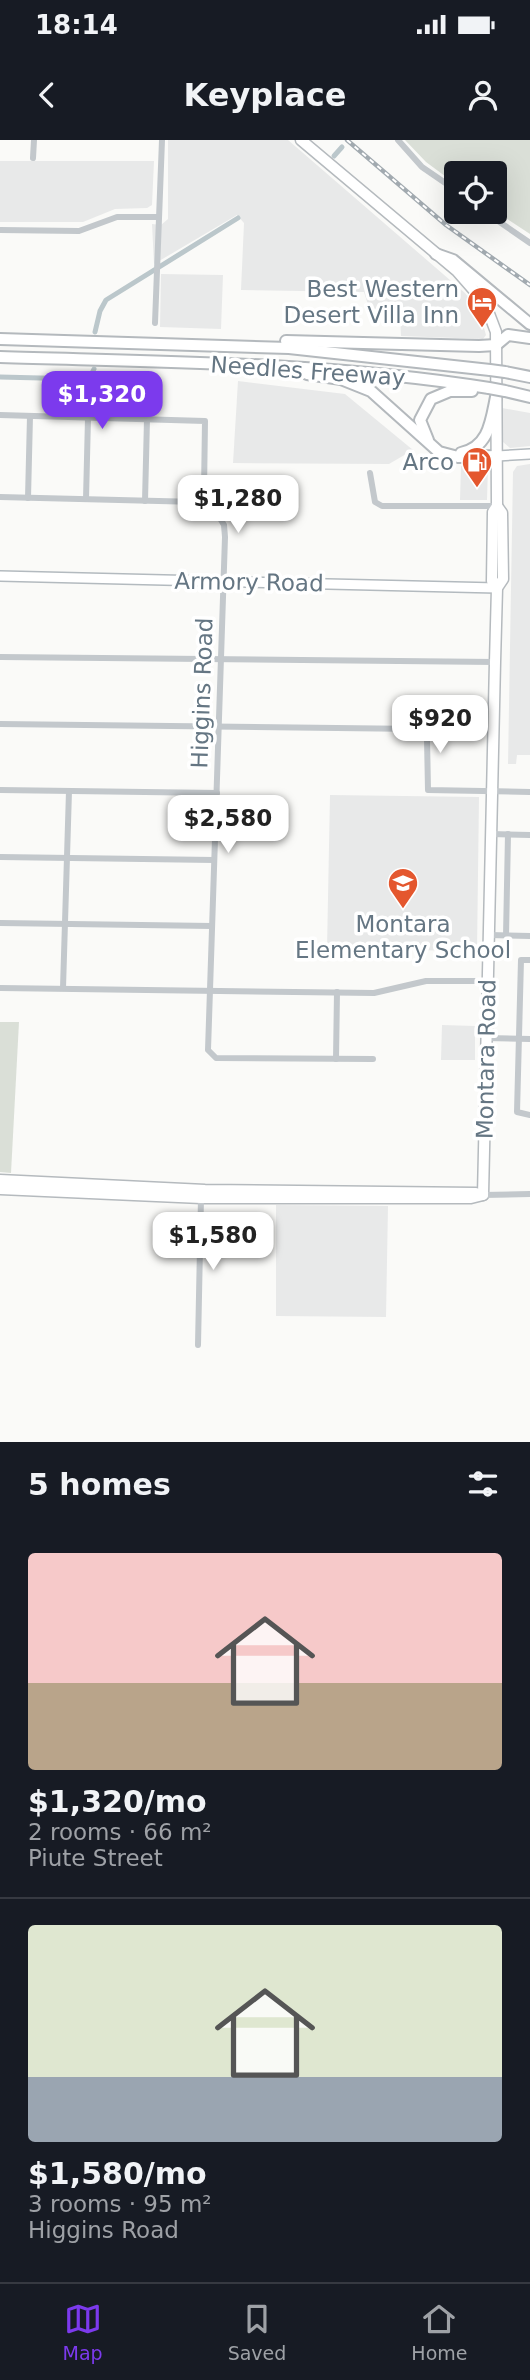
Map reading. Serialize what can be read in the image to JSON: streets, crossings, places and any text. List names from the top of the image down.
{
  "streets": {
    "highway": ["Needles Freeway"],
    "main road": ["Armory Road", "Montara Road"],
    "street": ["Higgins Road"]
  },
  "crossings": [
    ["Needles Freeway", "Montara Road"],
    ["Armory Road", "Higgins Road"],
    ["Armory Road", "Montara Road"]
  ],
  "places": {
    "hotel": ["Best Western Desert Villa Inn"],
    "fuel station": ["Arco"],
    "school or university": ["Montara Elementary School"]
  },
  "page": {
    "status": "18:14",
    "header": "Keyplace",
    "price": [
      "$1,320",
      "$1,280",
      "$920",
      "$2,580",
      "$1,580"
    ],
    "heading": "5 homes",
    "list": [
      {
        "name": "$1,320/mo",
        "note": "2 rooms · 66 m² · Piute Street"
      },
      {
        "name": "$1,580/mo",
        "note": "3 rooms · 95 m² · Higgins Road"
      }
    ],
    "tabs": ["Map", "Saved", "Home"]
  }
}
